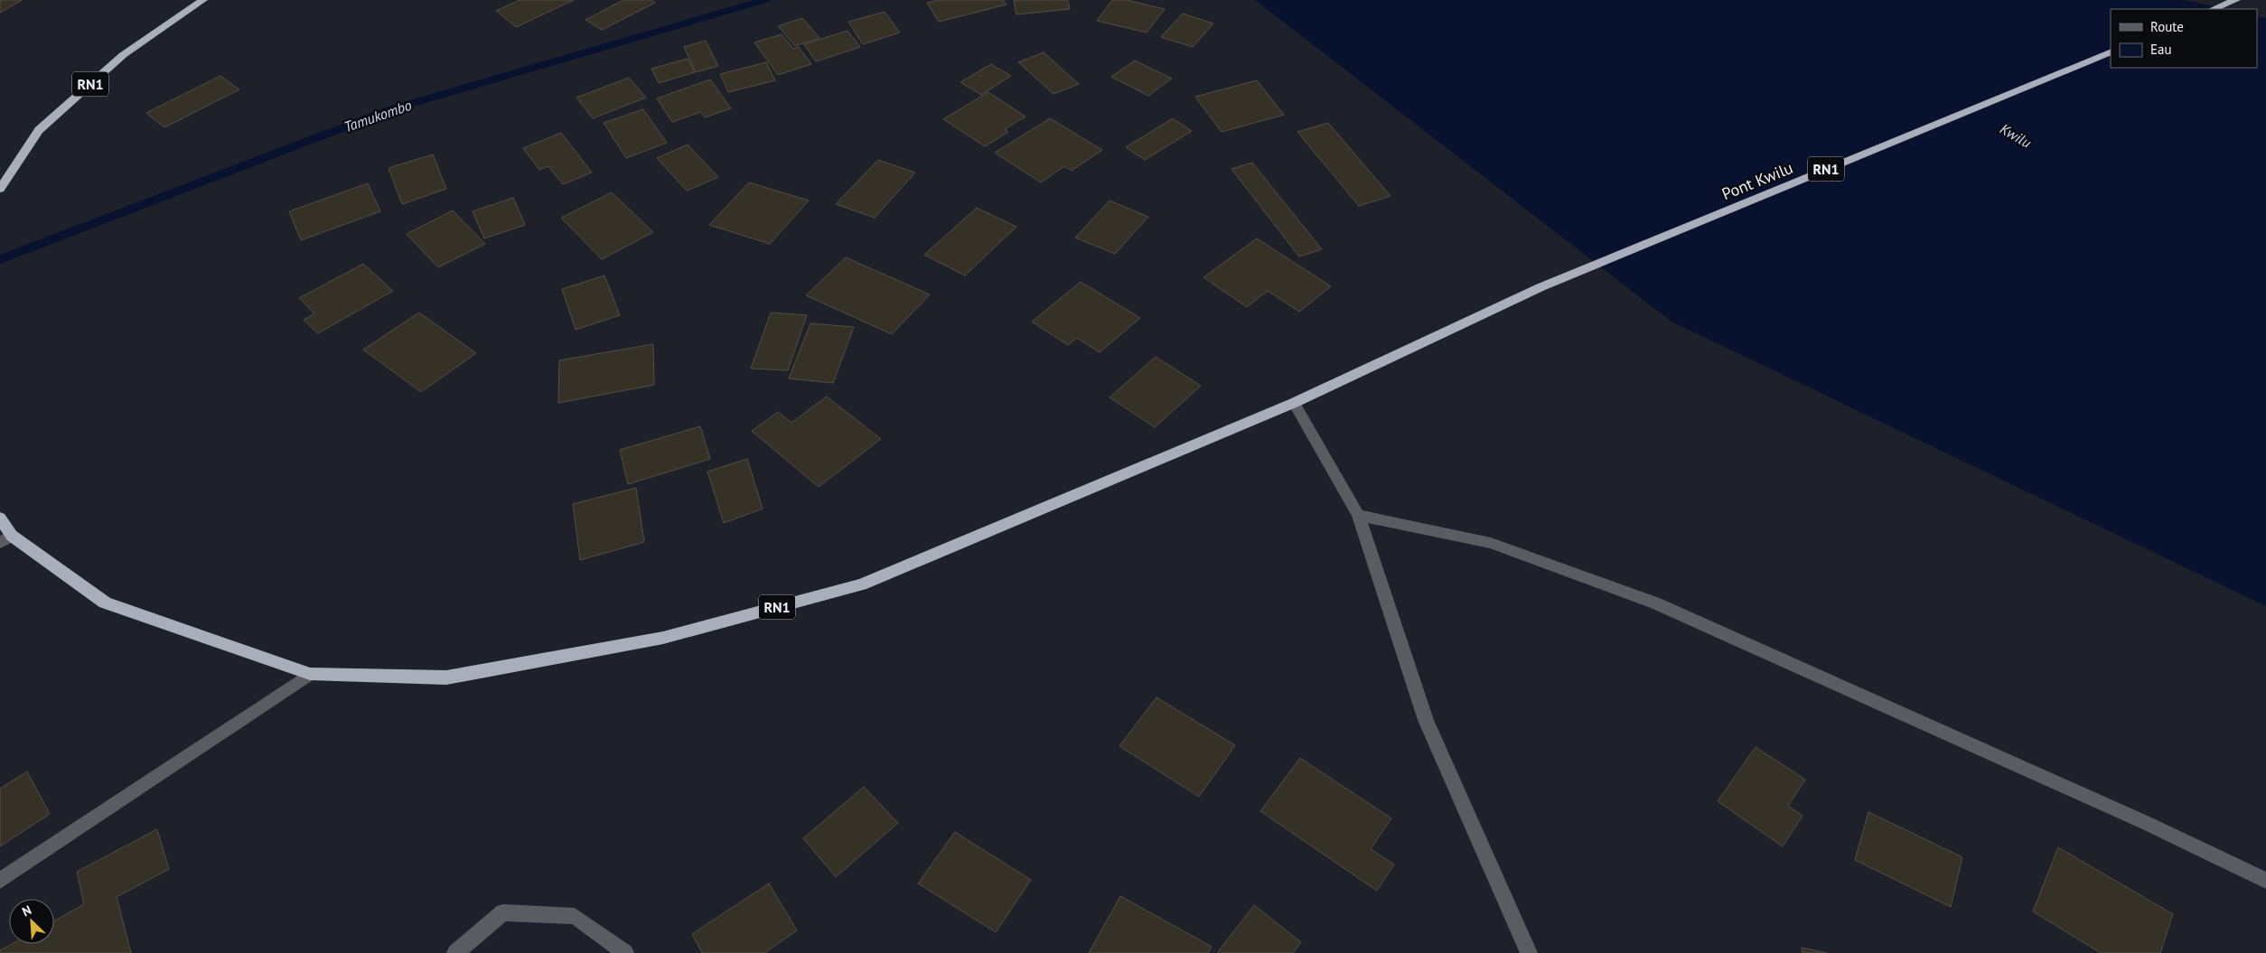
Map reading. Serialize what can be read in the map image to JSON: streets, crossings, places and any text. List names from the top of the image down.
{
  "streets": {
    "highway": ["RN1", "Pont Kwilu"]
  },
  "crossings": [
    ["RN1", "Pont Kwilu"]
  ],
  "water": ["Tamukombo", "Kwilu"],
  "legend": ["Route", "Eau"],
  "north": "top left"
}
